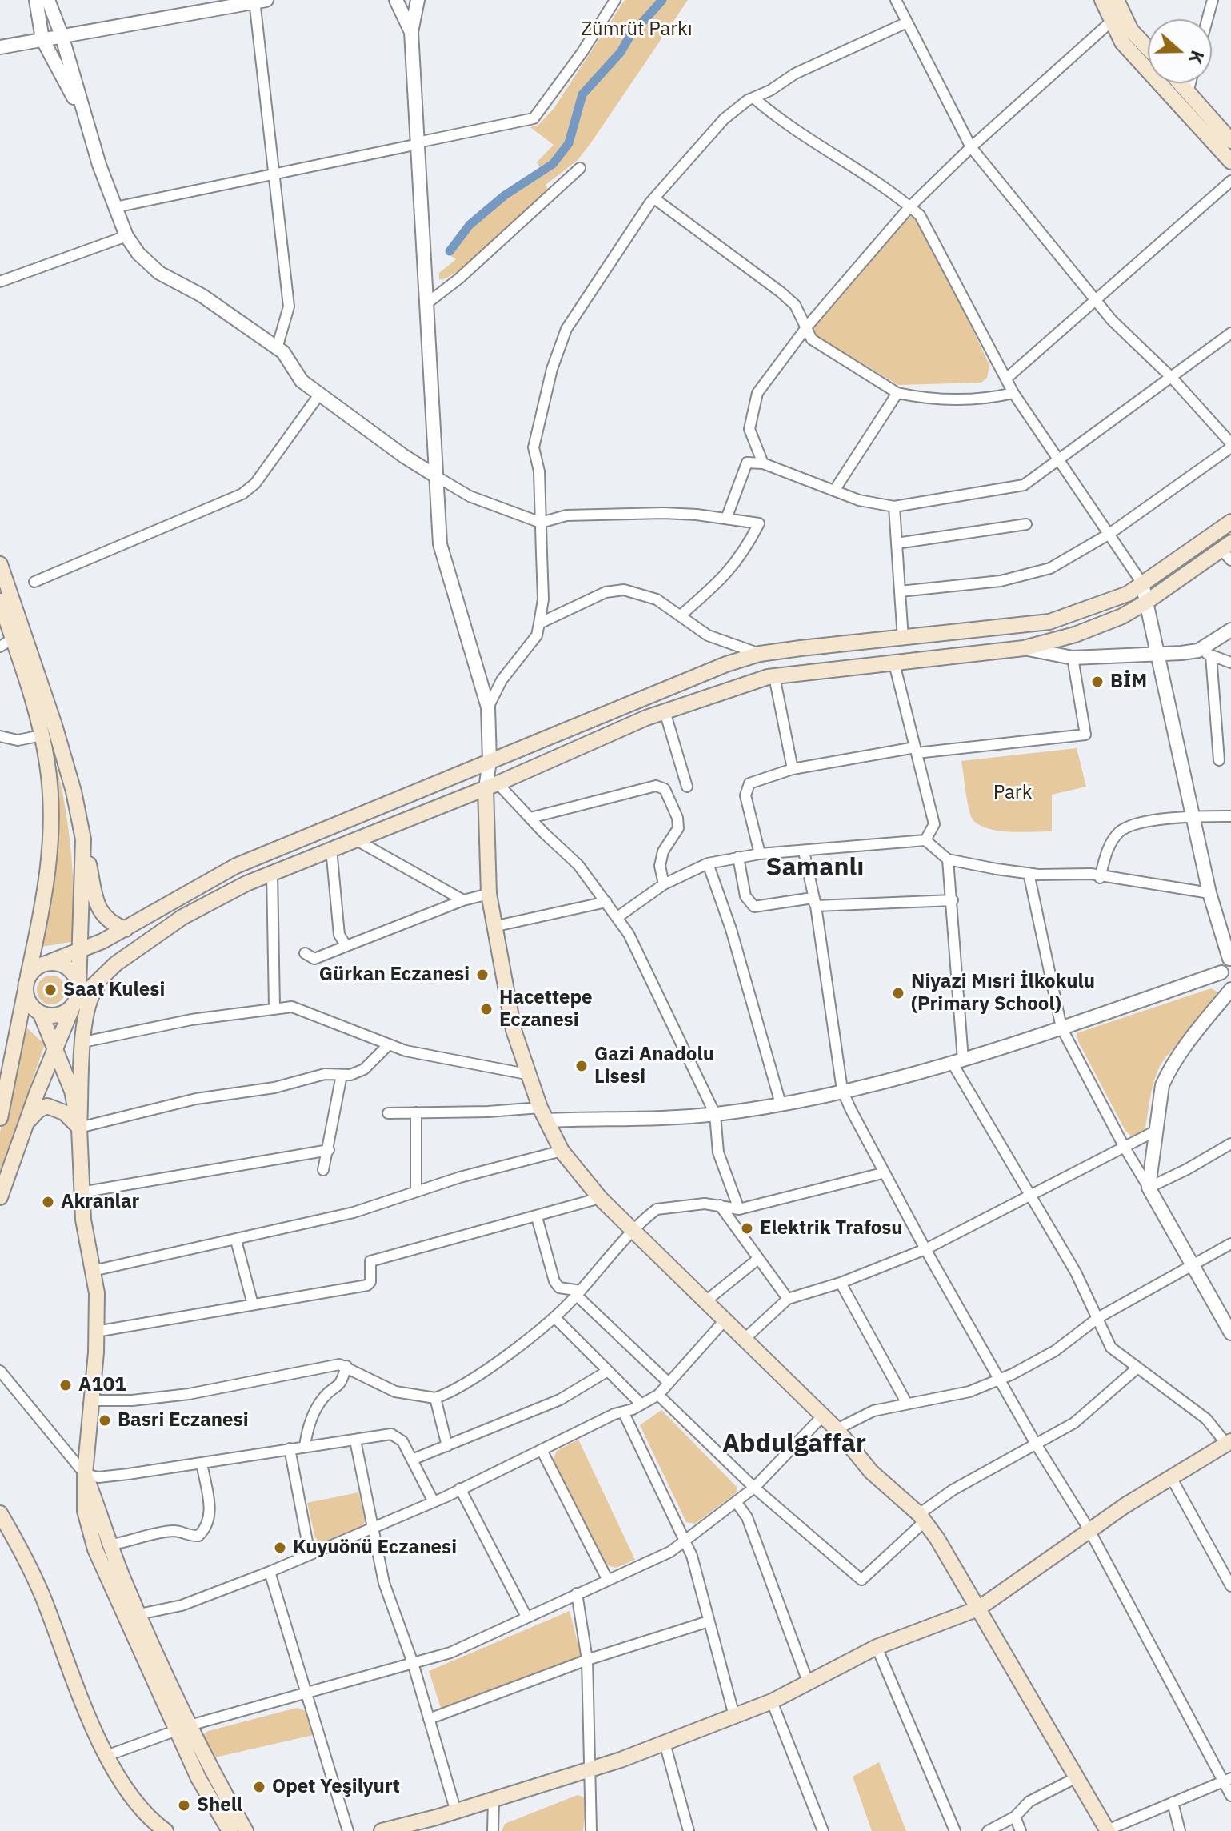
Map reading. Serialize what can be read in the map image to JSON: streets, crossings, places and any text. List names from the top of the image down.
{
  "districts": ["Samanlı", "Abdulgaffar"],
  "parks": ["Zümrüt Parkı", "Park"],
  "places": [
    "BİM",
    "Gürkan Eczanesi",
    "Saat Kulesi",
    "Niyazi Mısri İlkokulu (Primary School)",
    "Hacettepe Eczanesi",
    "Gazi Anadolu Lisesi",
    "Akranlar",
    "Elektrik Trafosu",
    "A101",
    "Basri Eczanesi",
    "Kuyuönü Eczanesi",
    "Opet Yeşilyurt",
    "Shell"
  ],
  "north": "right"
}
